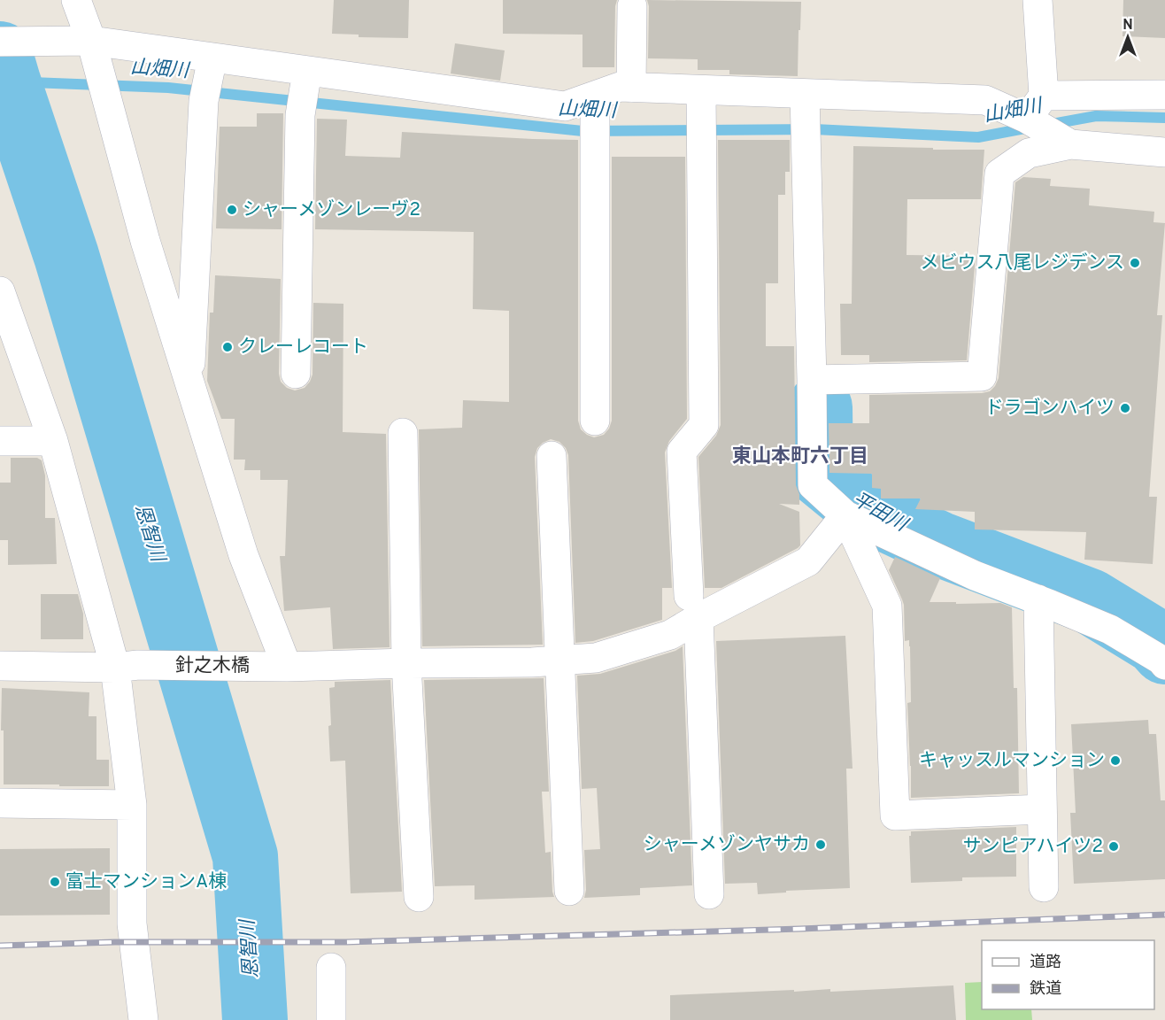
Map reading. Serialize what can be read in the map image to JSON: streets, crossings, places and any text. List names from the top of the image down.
{
  "streets": {
    "street": ["針之木橋"]
  },
  "districts": ["東山本町六丁目"],
  "water": ["山畑川", "平田川", "恩智川"],
  "places": [
    "シャーメゾンレーヴ2",
    "メビウス八尾レジデンス",
    "クレーレコート",
    "ドラゴンハイツ",
    "キャッスルマンション",
    "シャーメゾンヤサカ",
    "サンピアハイツ2",
    "富士マンションA棟"
  ],
  "legend": ["道路", "鉄道"],
  "north": "top"
}
